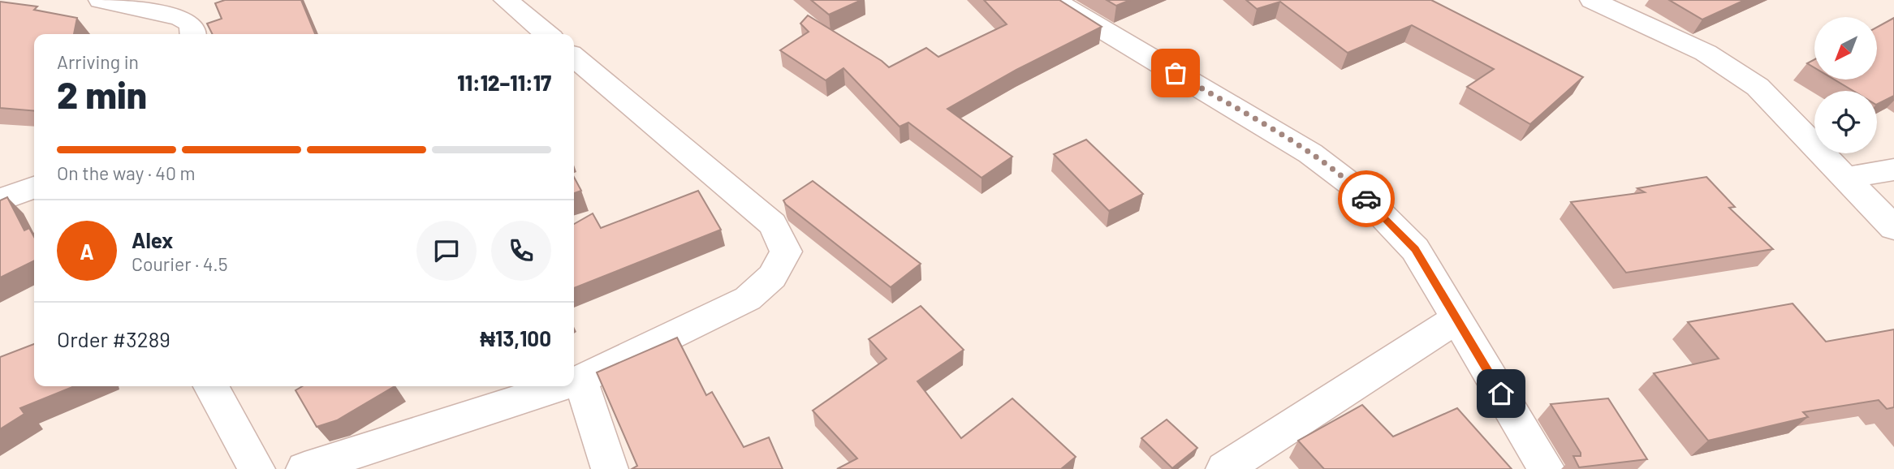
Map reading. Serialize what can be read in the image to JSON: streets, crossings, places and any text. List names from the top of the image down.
{
  "north": "bottom left",
  "page": {
    "heading": ["2 min", "Arriving in", "11:12–11:17"],
    "panel": [
      "Alex",
      "Courier · 4.5",
      "Order #3289",
      "₦13,100"
    ],
    "bar": "On the way · 40 m",
    "round": "A"
  }
}
